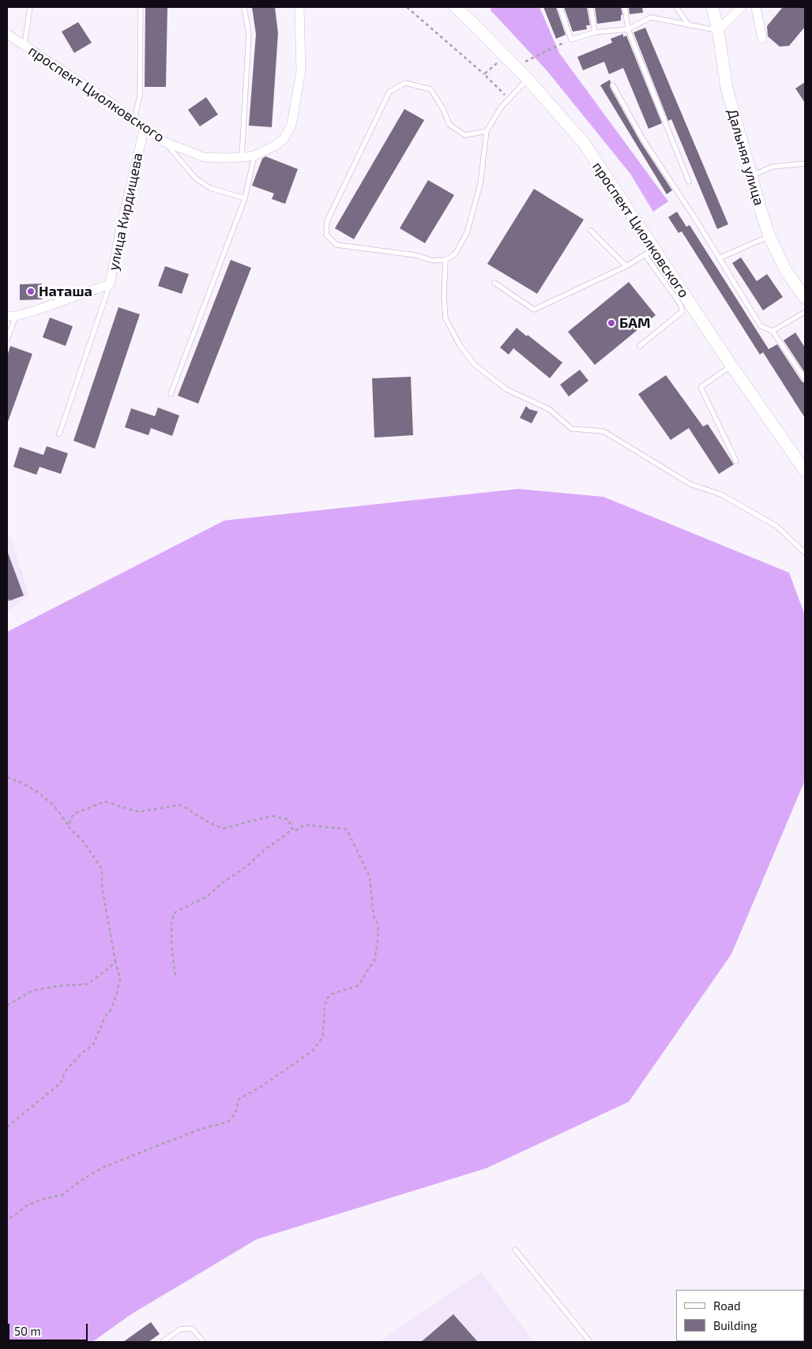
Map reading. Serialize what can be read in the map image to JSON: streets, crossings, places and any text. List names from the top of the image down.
{
  "streets": {
    "main road": ["проспект Циолковского", "Дальняя улица"],
    "street": ["улица Кирдищева"]
  },
  "crossings": [
    ["проспект Циолковского", "улица Кирдищева"]
  ],
  "places": ["Наташа", "БАМ"],
  "legend": ["Road", "Building"],
  "scale_bar": "50 m"
}
